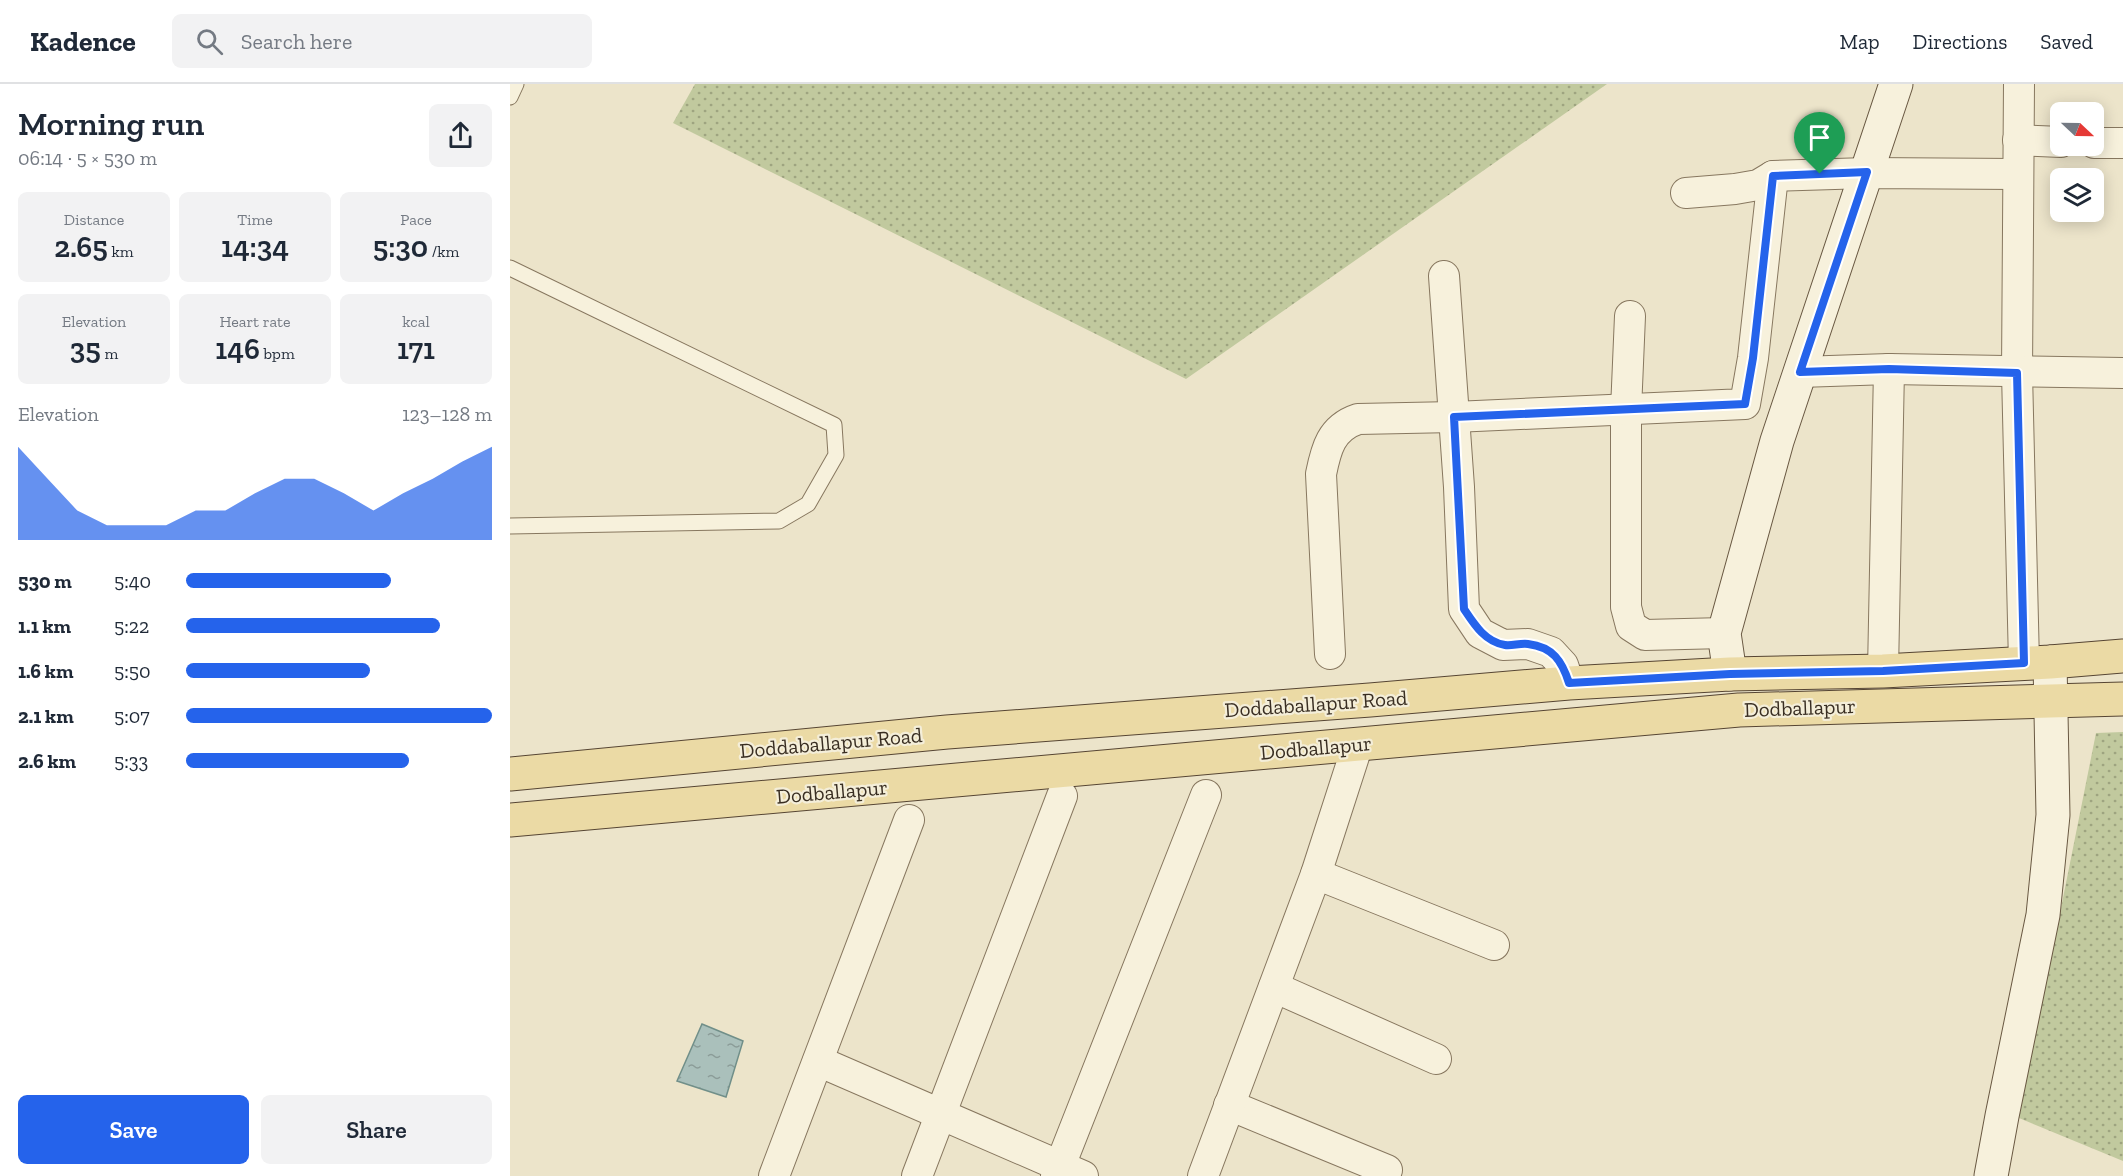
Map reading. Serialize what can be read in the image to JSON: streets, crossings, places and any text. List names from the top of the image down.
{
  "streets": {
    "main road": ["Doddaballapur Road", "Dodballapur"]
  },
  "north": "right",
  "page": {
    "header": "Kadence",
    "search": "Search here",
    "nav": ["Map", "Directions", "Saved"],
    "heading": ["Morning run", "06:14 · 5 × 530 m"],
    "stats": [
      ["Distance", "2.65 km"],
      ["Time", "14:34"],
      ["Pace", "5:30 /km"],
      ["Elevation", "35 m"],
      ["Heart rate", "146 bpm"],
      ["kcal", "171"]
    ],
    "chart": ["Elevation", "123–128 m"],
    "list": [
      {
        "name": "530 m",
        "note": "5:40"
      },
      {
        "name": "1.1 km",
        "note": "5:22"
      },
      {
        "name": "1.6 km",
        "note": "5:50"
      },
      {
        "name": "2.1 km",
        "note": "5:07"
      },
      {
        "name": "2.6 km",
        "note": "5:33"
      }
    ],
    "buttons": ["Save", "Share"]
  }
}
